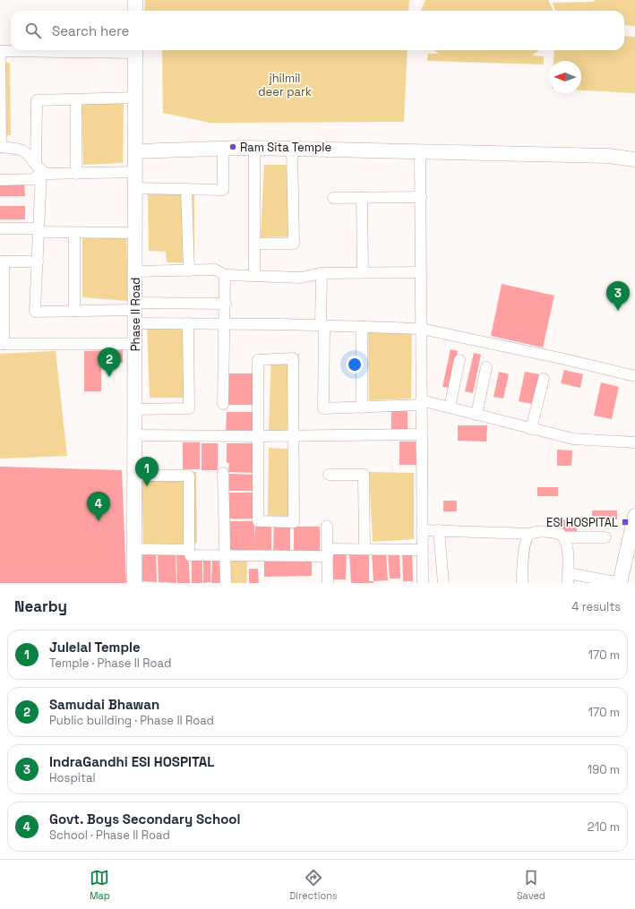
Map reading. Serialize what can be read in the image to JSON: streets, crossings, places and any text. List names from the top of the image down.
{
  "streets": {
    "street": ["Phase II Road"]
  },
  "parks": ["jhilmil deer park"],
  "places": {
    "other": ["Ram Sita Temple"],
    "transit": ["ESI HOSPITAL"]
  },
  "north": "left",
  "page": {
    "search": "Search here",
    "pins": [
      "3",
      "2",
      "1",
      "4"
    ],
    "heading": ["Nearby", "4 results"],
    "list": [
      {
        "mark": "1",
        "name": "Julelal Temple",
        "note": "Temple · Phase II Road",
        "value": "170 m"
      },
      {
        "mark": "2",
        "name": "Samudai Bhawan",
        "note": "Public building · Phase II Road",
        "value": "170 m"
      },
      {
        "mark": "3",
        "name": "IndraGandhi ESI HOSPITAL",
        "note": "Hospital",
        "value": "190 m"
      },
      {
        "mark": "4",
        "name": "Govt. Boys Secondary School",
        "note": "School · Phase II Road",
        "value": "210 m"
      }
    ],
    "nav": ["Map", "Directions", "Saved"]
  }
}
